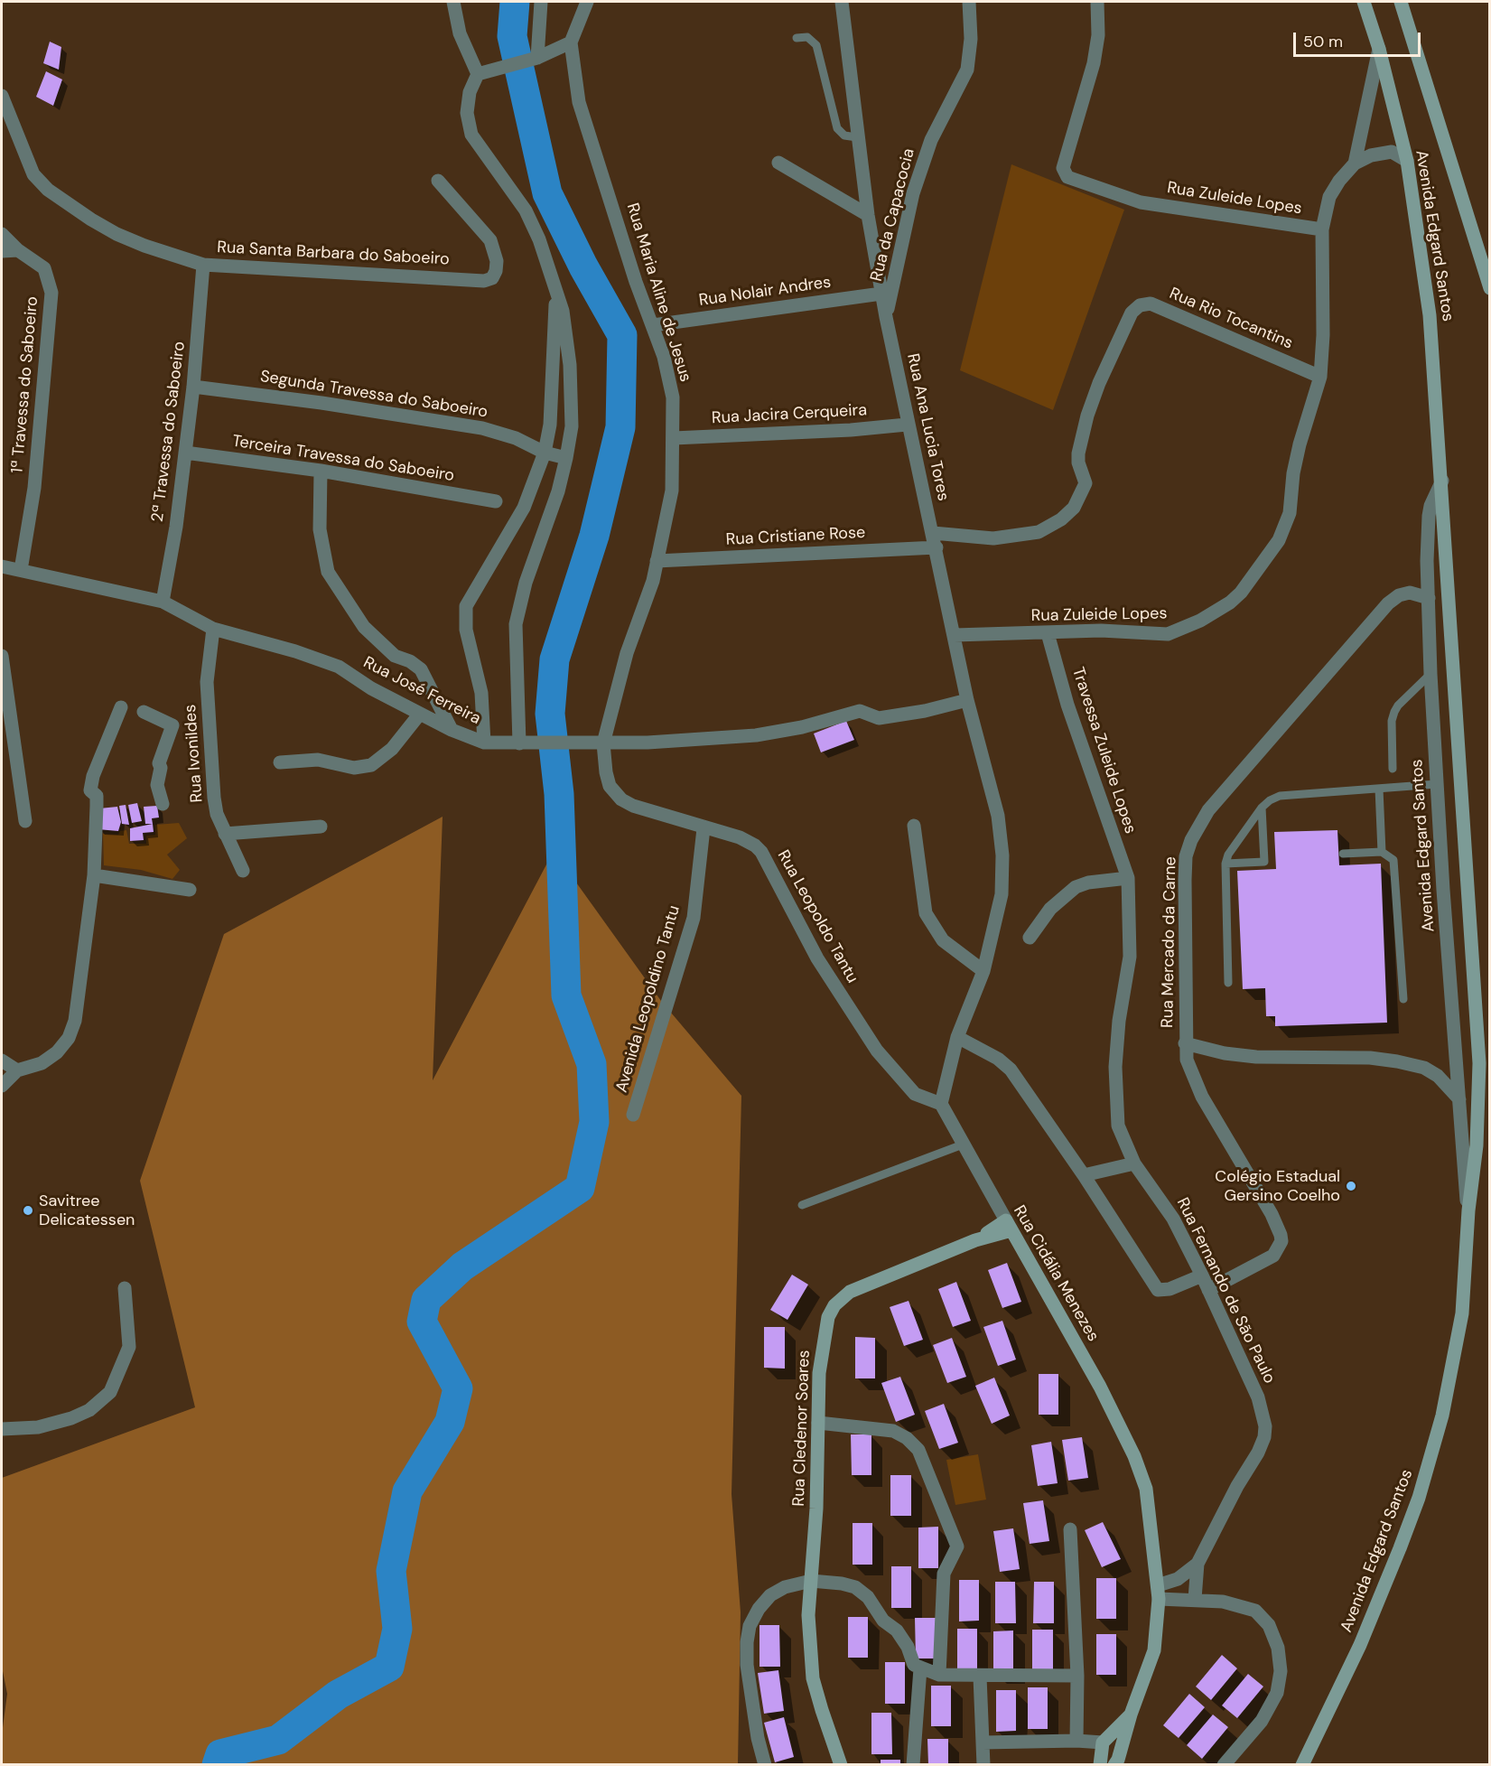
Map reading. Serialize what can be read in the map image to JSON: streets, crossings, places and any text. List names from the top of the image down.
{
  "streets": {
    "main road": ["Avenida Edgard Santos", "Rua Cidália Menezes", "Rua Cledenor Soares"],
    "street": [
      "Rua Zuleide Lopes",
      "Rua da Capacocia",
      "Rua Santa Barbara do Saboeiro",
      "Rua Nolair Andres",
      "Rua Maria Aline de Jesus",
      "Rua Rio Tocantins",
      "1ª Travessa do Saboeiro",
      "Segunda Travessa do Saboeiro",
      "Rua Jacira Cerqueira",
      "Rua Ana Lucia Tores",
      "2ª Travessa do Saboeiro",
      "Terceira Travessa do Saboeiro",
      "Rua Cristiane Rose",
      "Rua José Ferreira",
      "Travessa Zuleide Lopes",
      "Rua Ivonildes",
      "Rua Leopoldo Tantu",
      "Rua Mercado da Carne",
      "Avenida Leopoldino Tantu",
      "Rua Fernando de São Paulo"
    ]
  },
  "crossings": [
    ["Rua Zuleide Lopes", "Avenida Edgard Santos"],
    ["Rua Zuleide Lopes", "Rua Rio Tocantins"],
    ["Rua Zuleide Lopes", "Rua Ana Lucia Tores"],
    ["Rua Zuleide Lopes", "Travessa Zuleide Lopes"],
    ["Rua da Capacocia", "Rua Ana Lucia Tores"],
    ["Avenida Edgard Santos", "Rua Mercado da Carne"],
    ["Rua Santa Barbara do Saboeiro", "2ª Travessa do Saboeiro"],
    ["Rua Nolair Andres", "Rua Maria Aline de Jesus"],
    ["Rua Nolair Andres", "Rua Ana Lucia Tores"],
    ["Rua Maria Aline de Jesus", "Rua Jacira Cerqueira"],
    ["Rua Maria Aline de Jesus", "Rua Cristiane Rose"],
    ["Rua Maria Aline de Jesus", "Rua José Ferreira"],
    ["Rua Maria Aline de Jesus", "Rua Leopoldo Tantu"],
    ["Rua Rio Tocantins", "Rua Ana Lucia Tores"],
    ["1ª Travessa do Saboeiro", "Rua José Ferreira"],
    ["Segunda Travessa do Saboeiro", "2ª Travessa do Saboeiro"],
    ["Rua Jacira Cerqueira", "Rua Ana Lucia Tores"],
    ["Rua Ana Lucia Tores", "Rua Cristiane Rose"],
    ["Rua Ana Lucia Tores", "Rua José Ferreira"],
    ["2ª Travessa do Saboeiro", "Terceira Travessa do Saboeiro"],
    ["2ª Travessa do Saboeiro", "Rua José Ferreira"],
    ["Rua José Ferreira", "Rua Ivonildes"],
    ["Rua José Ferreira", "Rua Leopoldo Tantu"],
    ["Travessa Zuleide Lopes", "Rua Fernando de São Paulo"],
    ["Rua Leopoldo Tantu", "Avenida Leopoldino Tantu"],
    ["Rua Leopoldo Tantu", "Rua Cidália Menezes"],
    ["Rua Cidália Menezes", "Rua Fernando de São Paulo"],
    ["Rua Cidália Menezes", "Rua Cledenor Soares"]
  ],
  "places": ["Colégio Estadual Gersino Coelho", "Savitree Delicatessen"],
  "scale_bar": "50 m"
}
